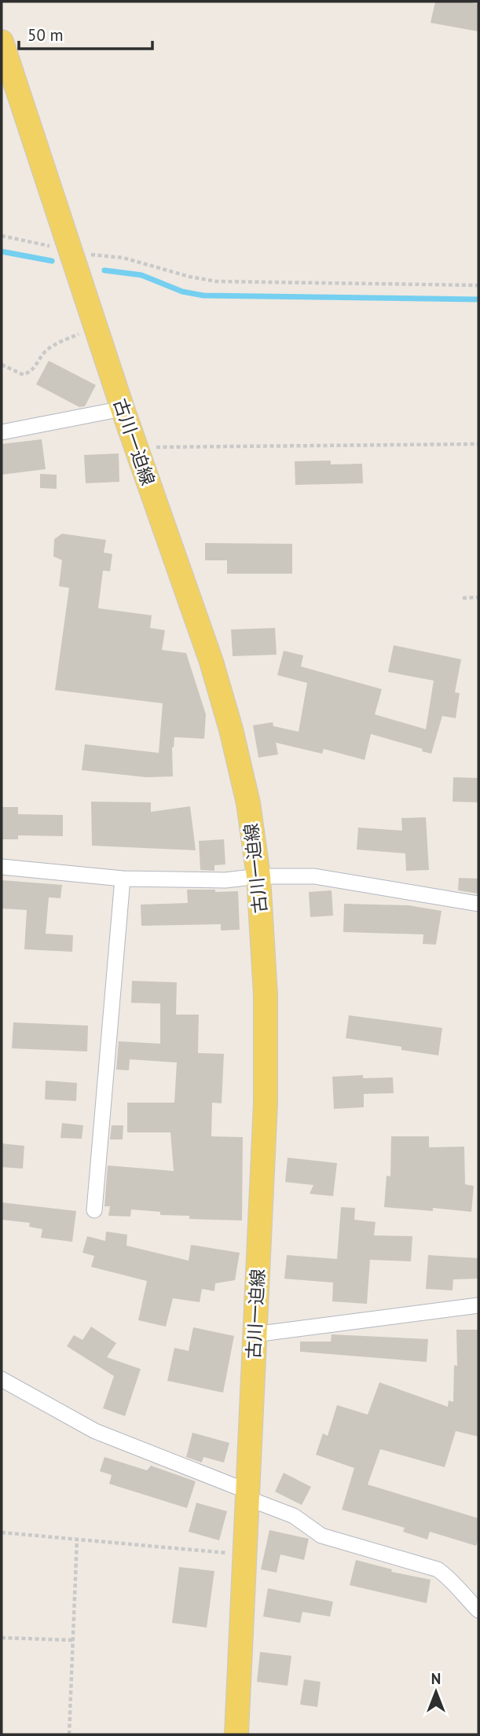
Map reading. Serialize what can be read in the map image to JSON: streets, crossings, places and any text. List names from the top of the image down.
{
  "streets": {
    "main road": ["古川一迫線"]
  },
  "scale_bar": "50 m",
  "north": "top"
}
